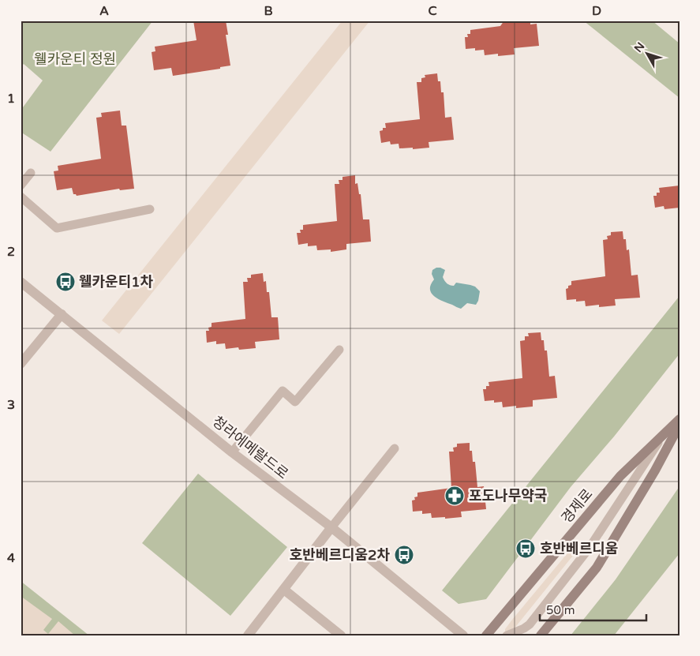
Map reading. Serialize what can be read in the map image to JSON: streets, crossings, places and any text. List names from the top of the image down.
{
  "streets": {
    "main road": ["경제로"],
    "street": ["청라에메랄드로"]
  },
  "parks": ["웰카운티 정원"],
  "places": {
    "bus stop": ["웰카운티1차", "호반베르디움", "호반베르디움2차"],
    "pharmacy": ["포도나무약국"]
  },
  "scale_bar": "50 m",
  "north": "top left",
  "grid": {
    "columns": [
      "A",
      "B",
      "C",
      "D"
    ],
    "rows": [
      "1",
      "2",
      "3",
      "4"
    ]
  }
}
